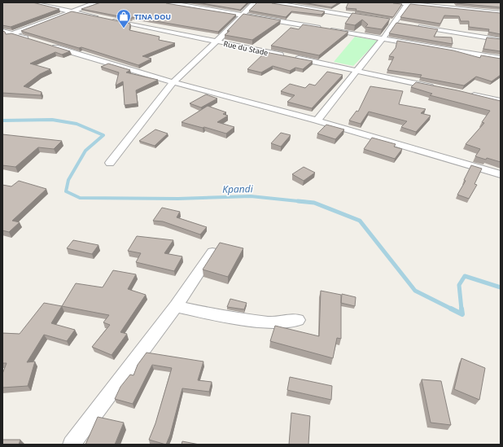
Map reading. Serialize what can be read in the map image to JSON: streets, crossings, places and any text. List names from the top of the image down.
{
  "streets": {
    "street": ["Rue du Stade"]
  },
  "water": ["Kpandi"],
  "places": {
    "shop": ["TINA DOU"]
  }
}
